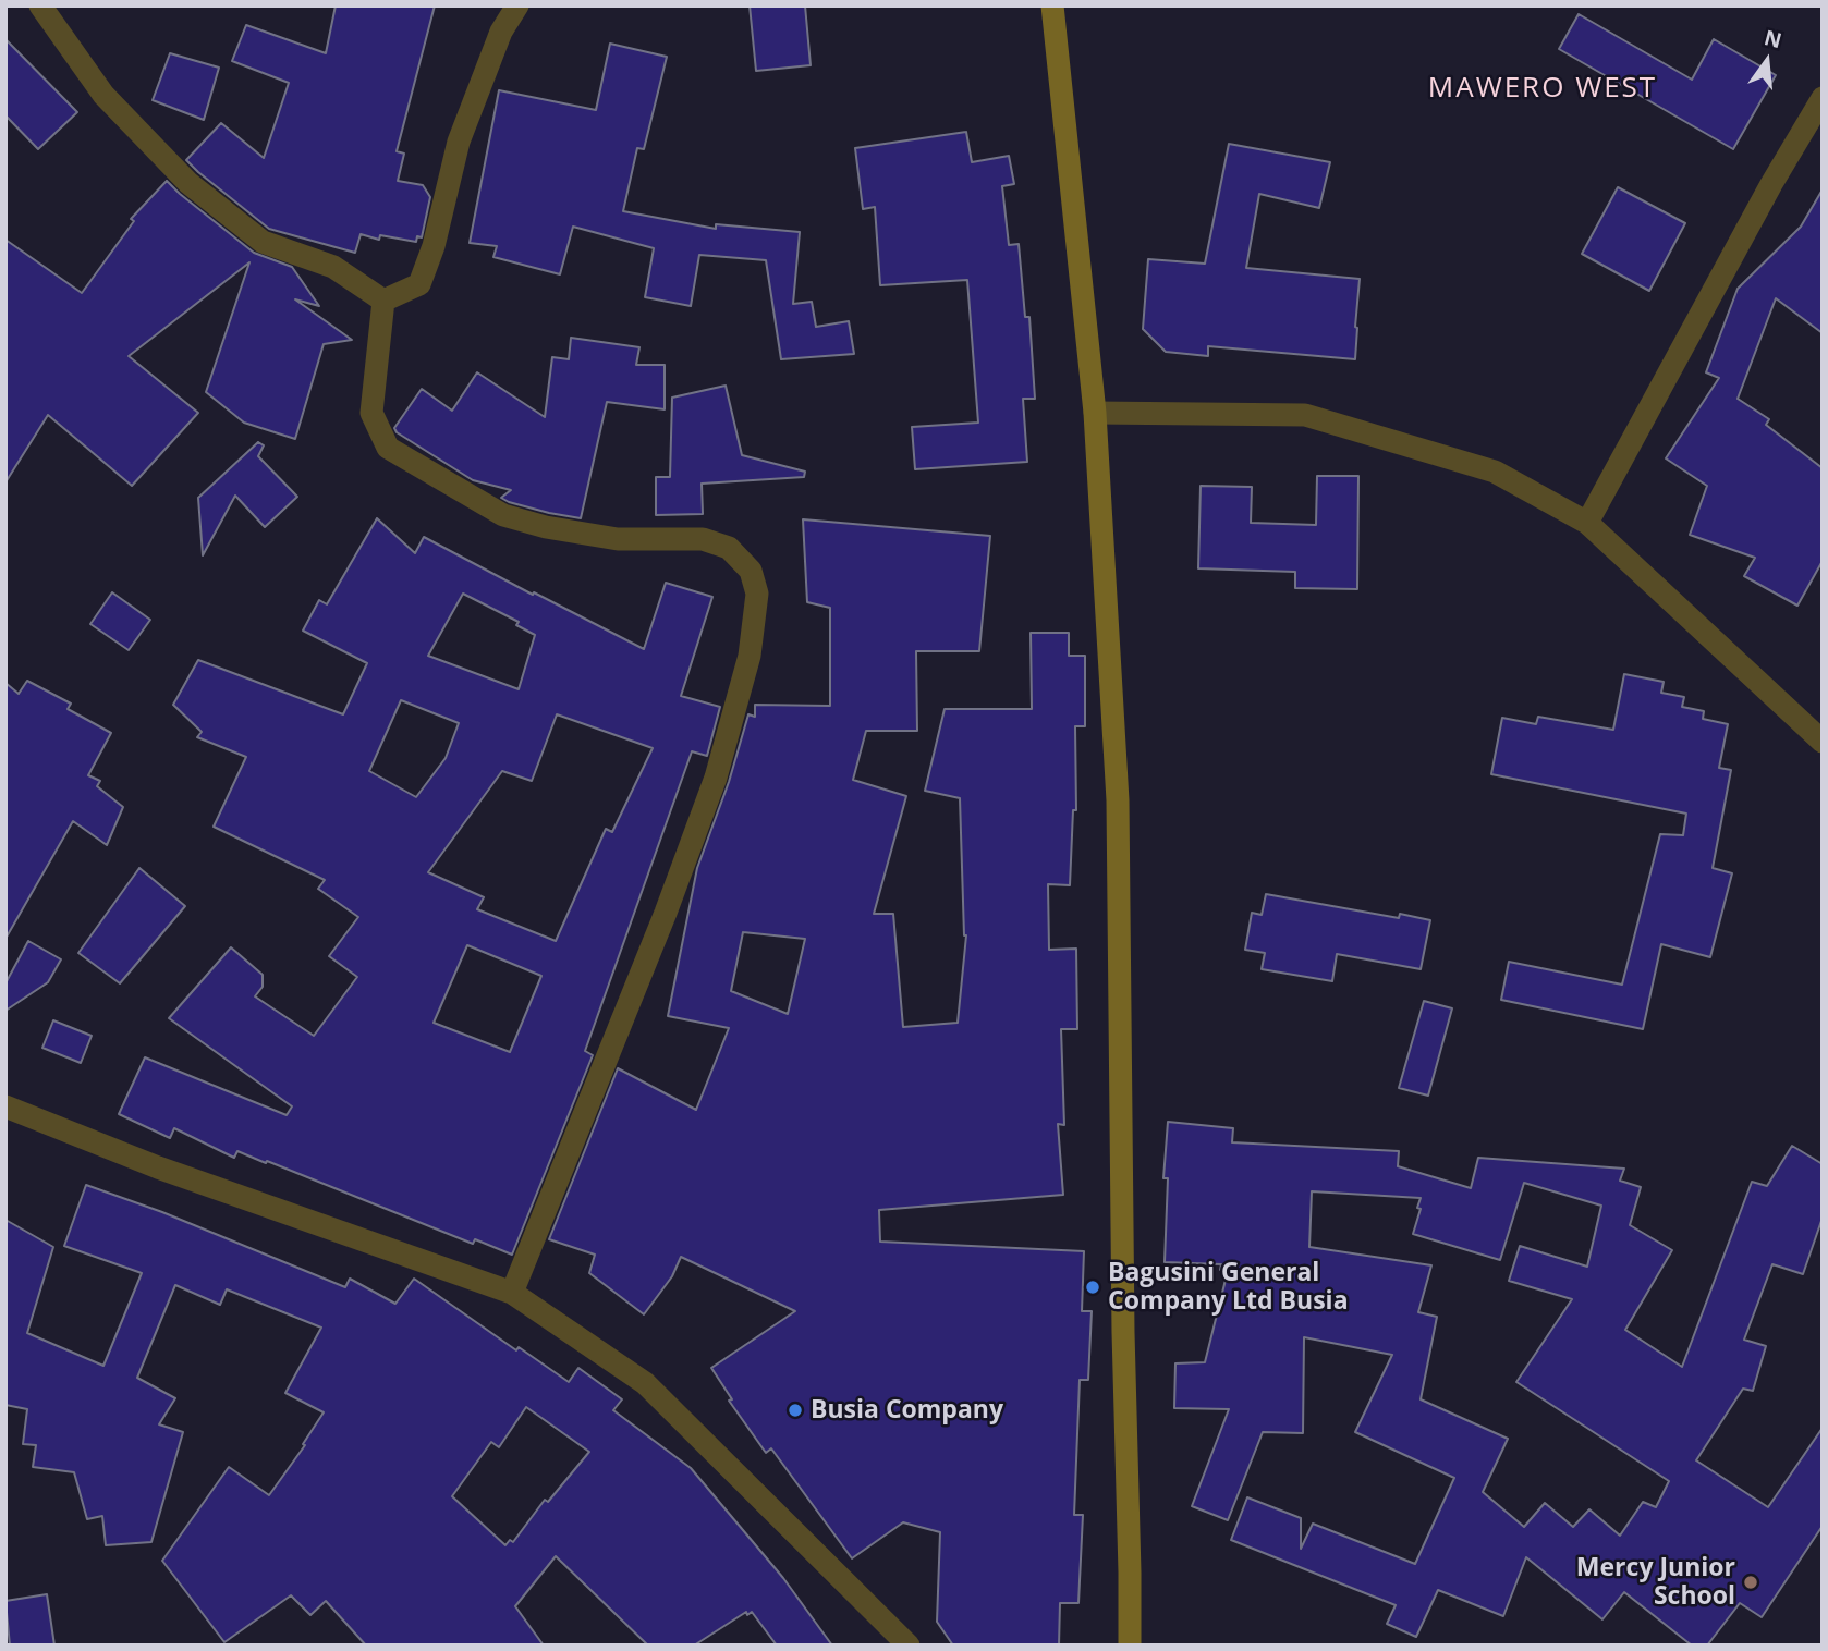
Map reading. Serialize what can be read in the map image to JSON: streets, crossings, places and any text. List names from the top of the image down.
{
  "districts": ["MAWERO WEST"],
  "places": ["Bagusini General Company Ltd Busia", "Busia Company", "Mercy Junior School"],
  "north": "top"
}
